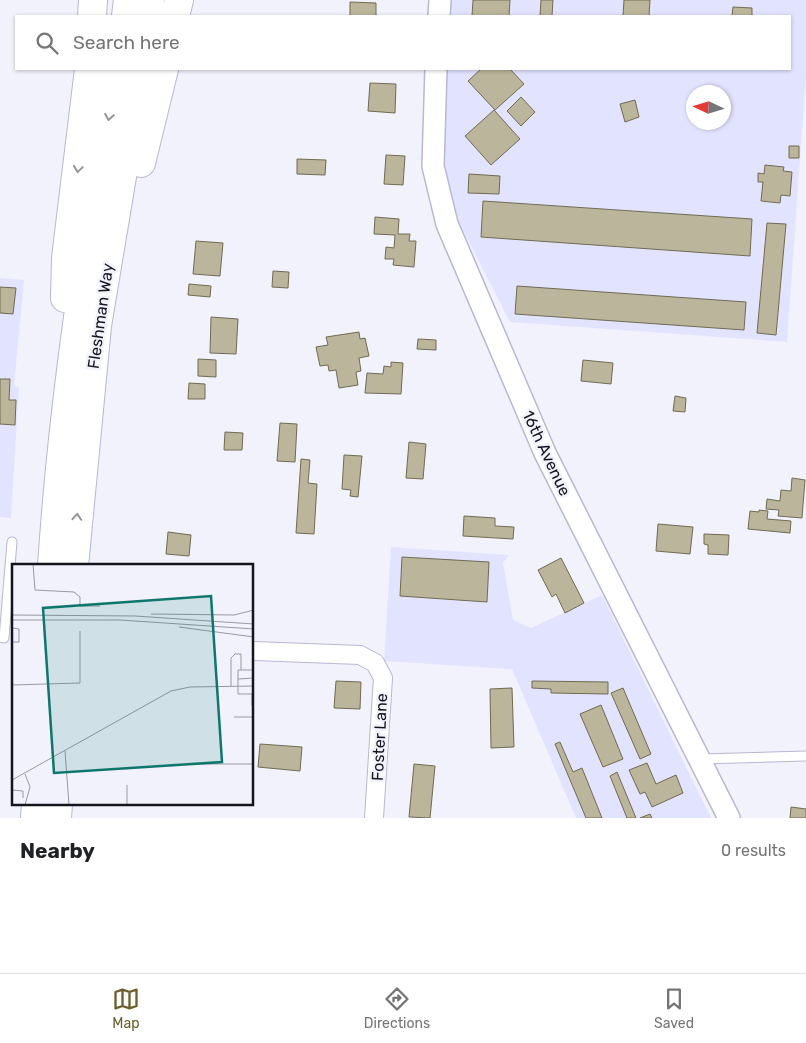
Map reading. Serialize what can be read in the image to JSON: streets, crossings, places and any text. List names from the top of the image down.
{
  "streets": {
    "main road": ["Fleshman Way"],
    "street": ["16th Avenue", "Foster Lane"]
  },
  "north": "left",
  "page": {
    "search": "Search here",
    "heading": ["Nearby", "0 results"],
    "nav": ["Map", "Directions", "Saved"]
  }
}
